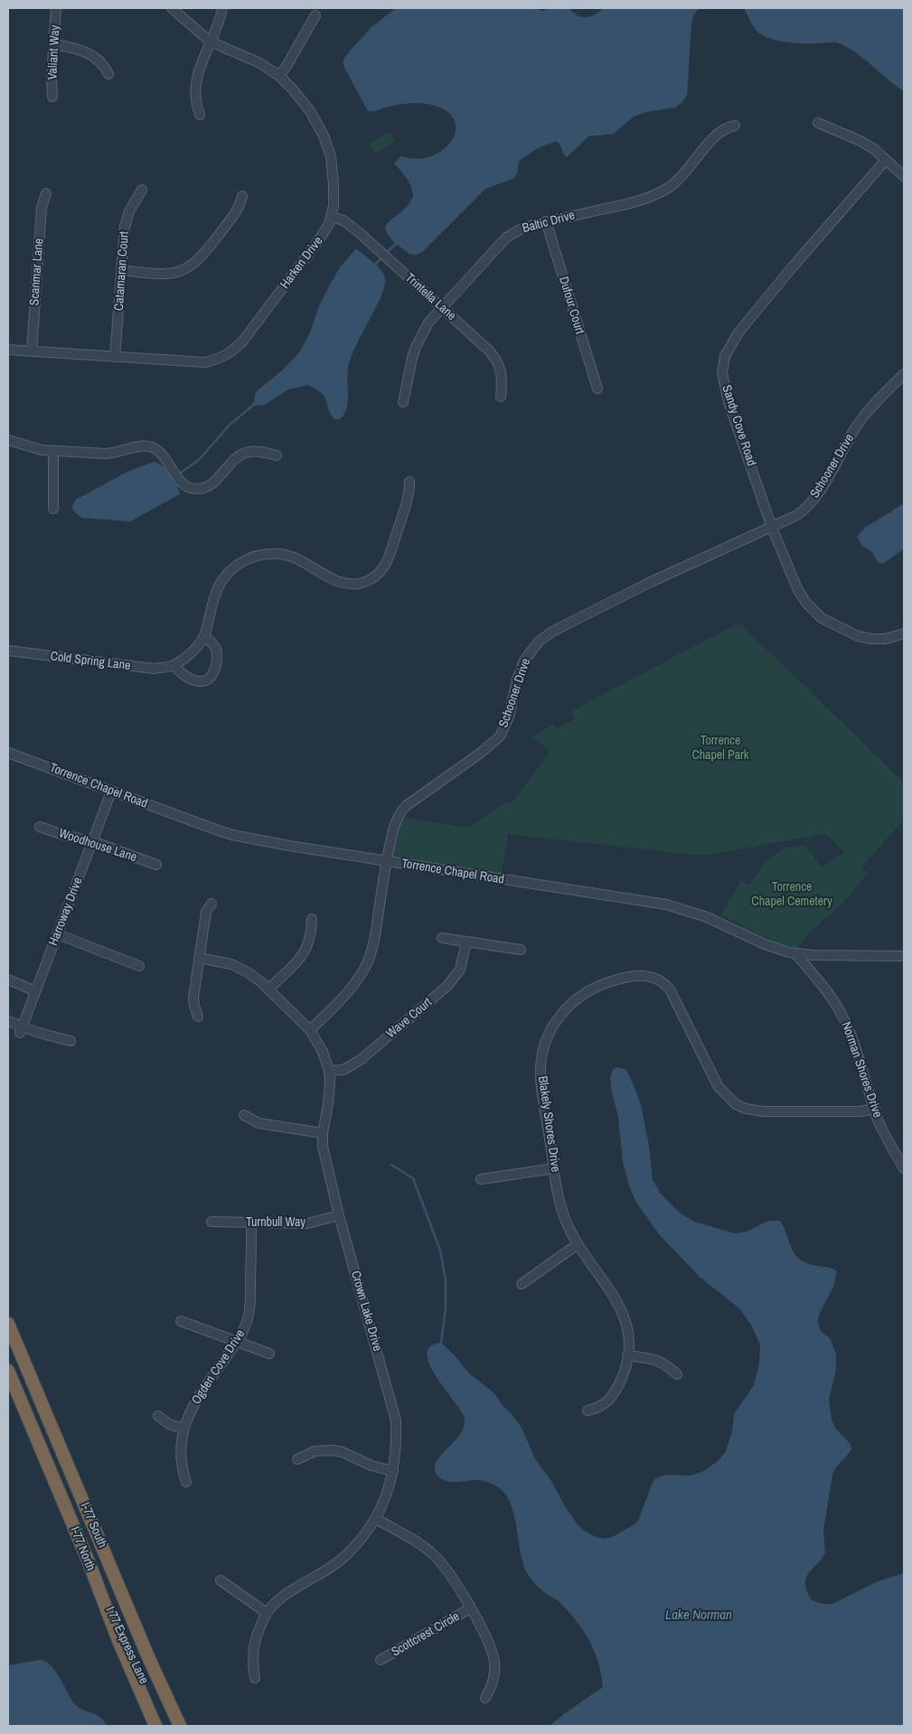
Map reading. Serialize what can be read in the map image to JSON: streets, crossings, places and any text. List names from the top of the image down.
{
  "streets": {
    "highway": ["I-77 South", "I-77 North", "I 77 Express Lane"],
    "street": [
      "Valiant Way",
      "Baltic Drive",
      "Harken Drive",
      "Catamaran Court",
      "Scanmar Lane",
      "Trintella Lane",
      "Dufour Court",
      "Sandy Cove Road",
      "Schooner Drive",
      "Cold Spring Lane",
      "Torrence Chapel Road",
      "Woodhouse Lane",
      "Harroway Drive",
      "Wave Court",
      "Norman Shores Drive",
      "Blakely Shores Drive",
      "Turnbull Way",
      "Crown Lake Drive",
      "Ogden Cove Drive",
      "Scottcrest Circle"
    ]
  },
  "crossings": [
    ["Baltic Drive", "Trintella Lane"],
    ["Baltic Drive", "Dufour Court"],
    ["Harken Drive", "Catamaran Court"],
    ["Harken Drive", "Scanmar Lane"],
    ["Harken Drive", "Trintella Lane"],
    ["Sandy Cove Road", "Schooner Drive"],
    ["Schooner Drive", "Torrence Chapel Road"],
    ["Schooner Drive", "Crown Lake Drive"],
    ["Torrence Chapel Road", "Harroway Drive"],
    ["Torrence Chapel Road", "Norman Shores Drive"],
    ["Woodhouse Lane", "Harroway Drive"],
    ["Wave Court", "Crown Lake Drive"],
    ["Norman Shores Drive", "Blakely Shores Drive"],
    ["Turnbull Way", "Crown Lake Drive"],
    ["Turnbull Way", "Ogden Cove Drive"],
    ["I-77 South", "I 77 Express Lane"],
    ["I-77 North", "I 77 Express Lane"]
  ],
  "water": ["Lake Norman"],
  "parks": ["Torrence Chapel Park", "Torrence Chapel Cemetery"]
}
